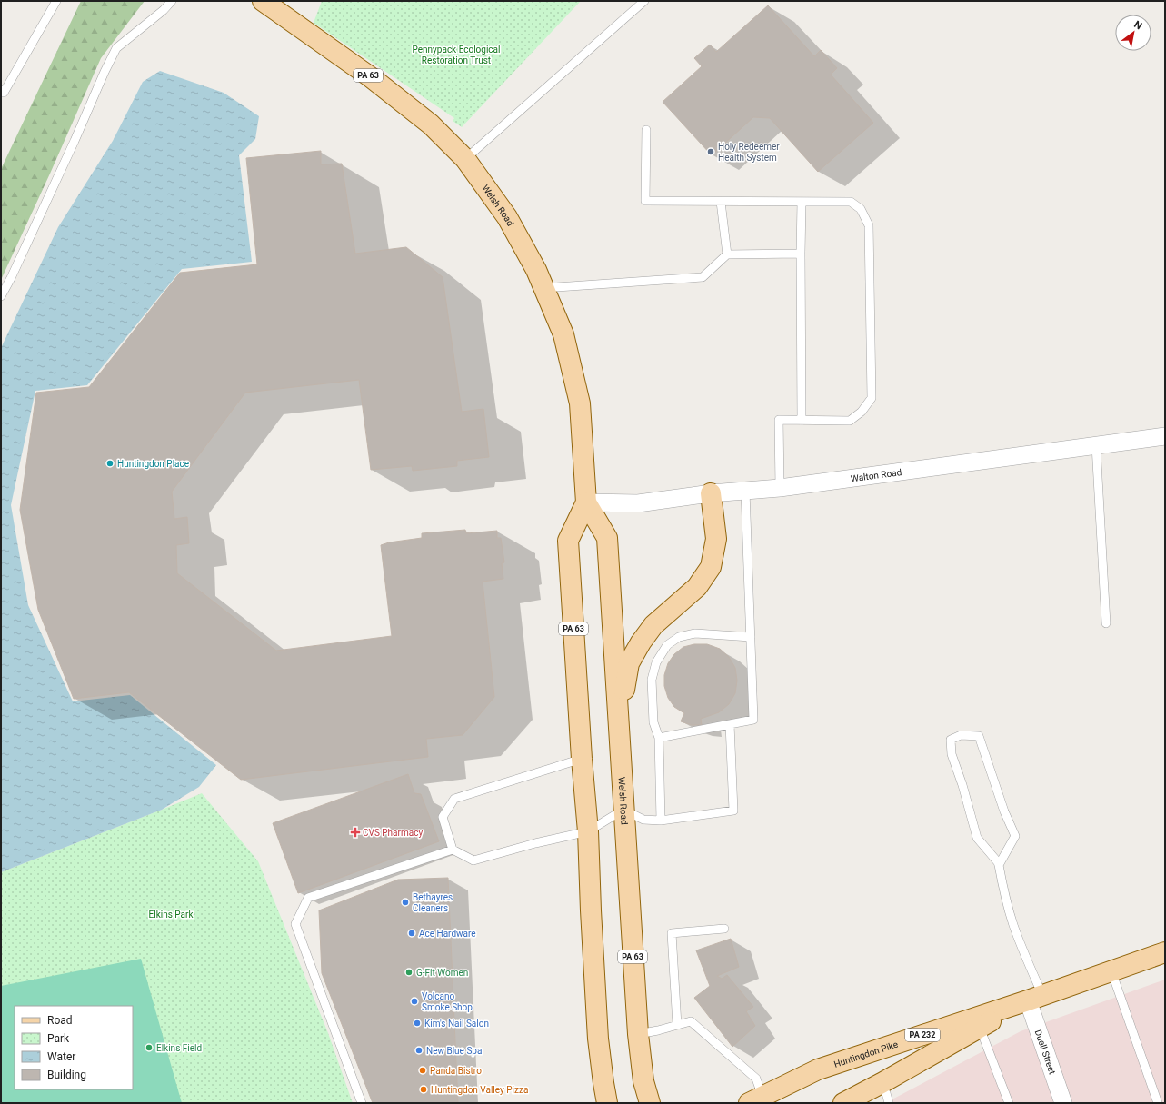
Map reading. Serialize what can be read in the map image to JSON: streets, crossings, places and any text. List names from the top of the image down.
{
  "streets": {
    "main road": [
      "PA 63",
      "Welsh Road",
      "PA 232",
      "Huntingdon Pike"
    ],
    "street": ["Walton Road", "Duell Street"]
  },
  "crossings": [
    ["Welsh Road", "Walton Road"],
    ["Duell Street", "Huntingdon Pike"]
  ],
  "parks": ["Pennypack Ecological Restoration Trust", "Elkins Park"],
  "places": {
    "other": [
      "Holy Redeemer Health System",
      "Huntingdon Place",
      "Bethayres Cleaners",
      "Ace Hardware",
      "G-Fit Women",
      "Volcano Smoke Shop",
      "Kim's Nail Salon",
      "Elkins Field",
      "New Blue Spa",
      "Panda Bistro",
      "Huntingdon Valley Pizza"
    ],
    "health": ["CVS Pharmacy"]
  },
  "legend": [
    "Road",
    "Park",
    "Water",
    "Building"
  ],
  "north": "top right"
}
